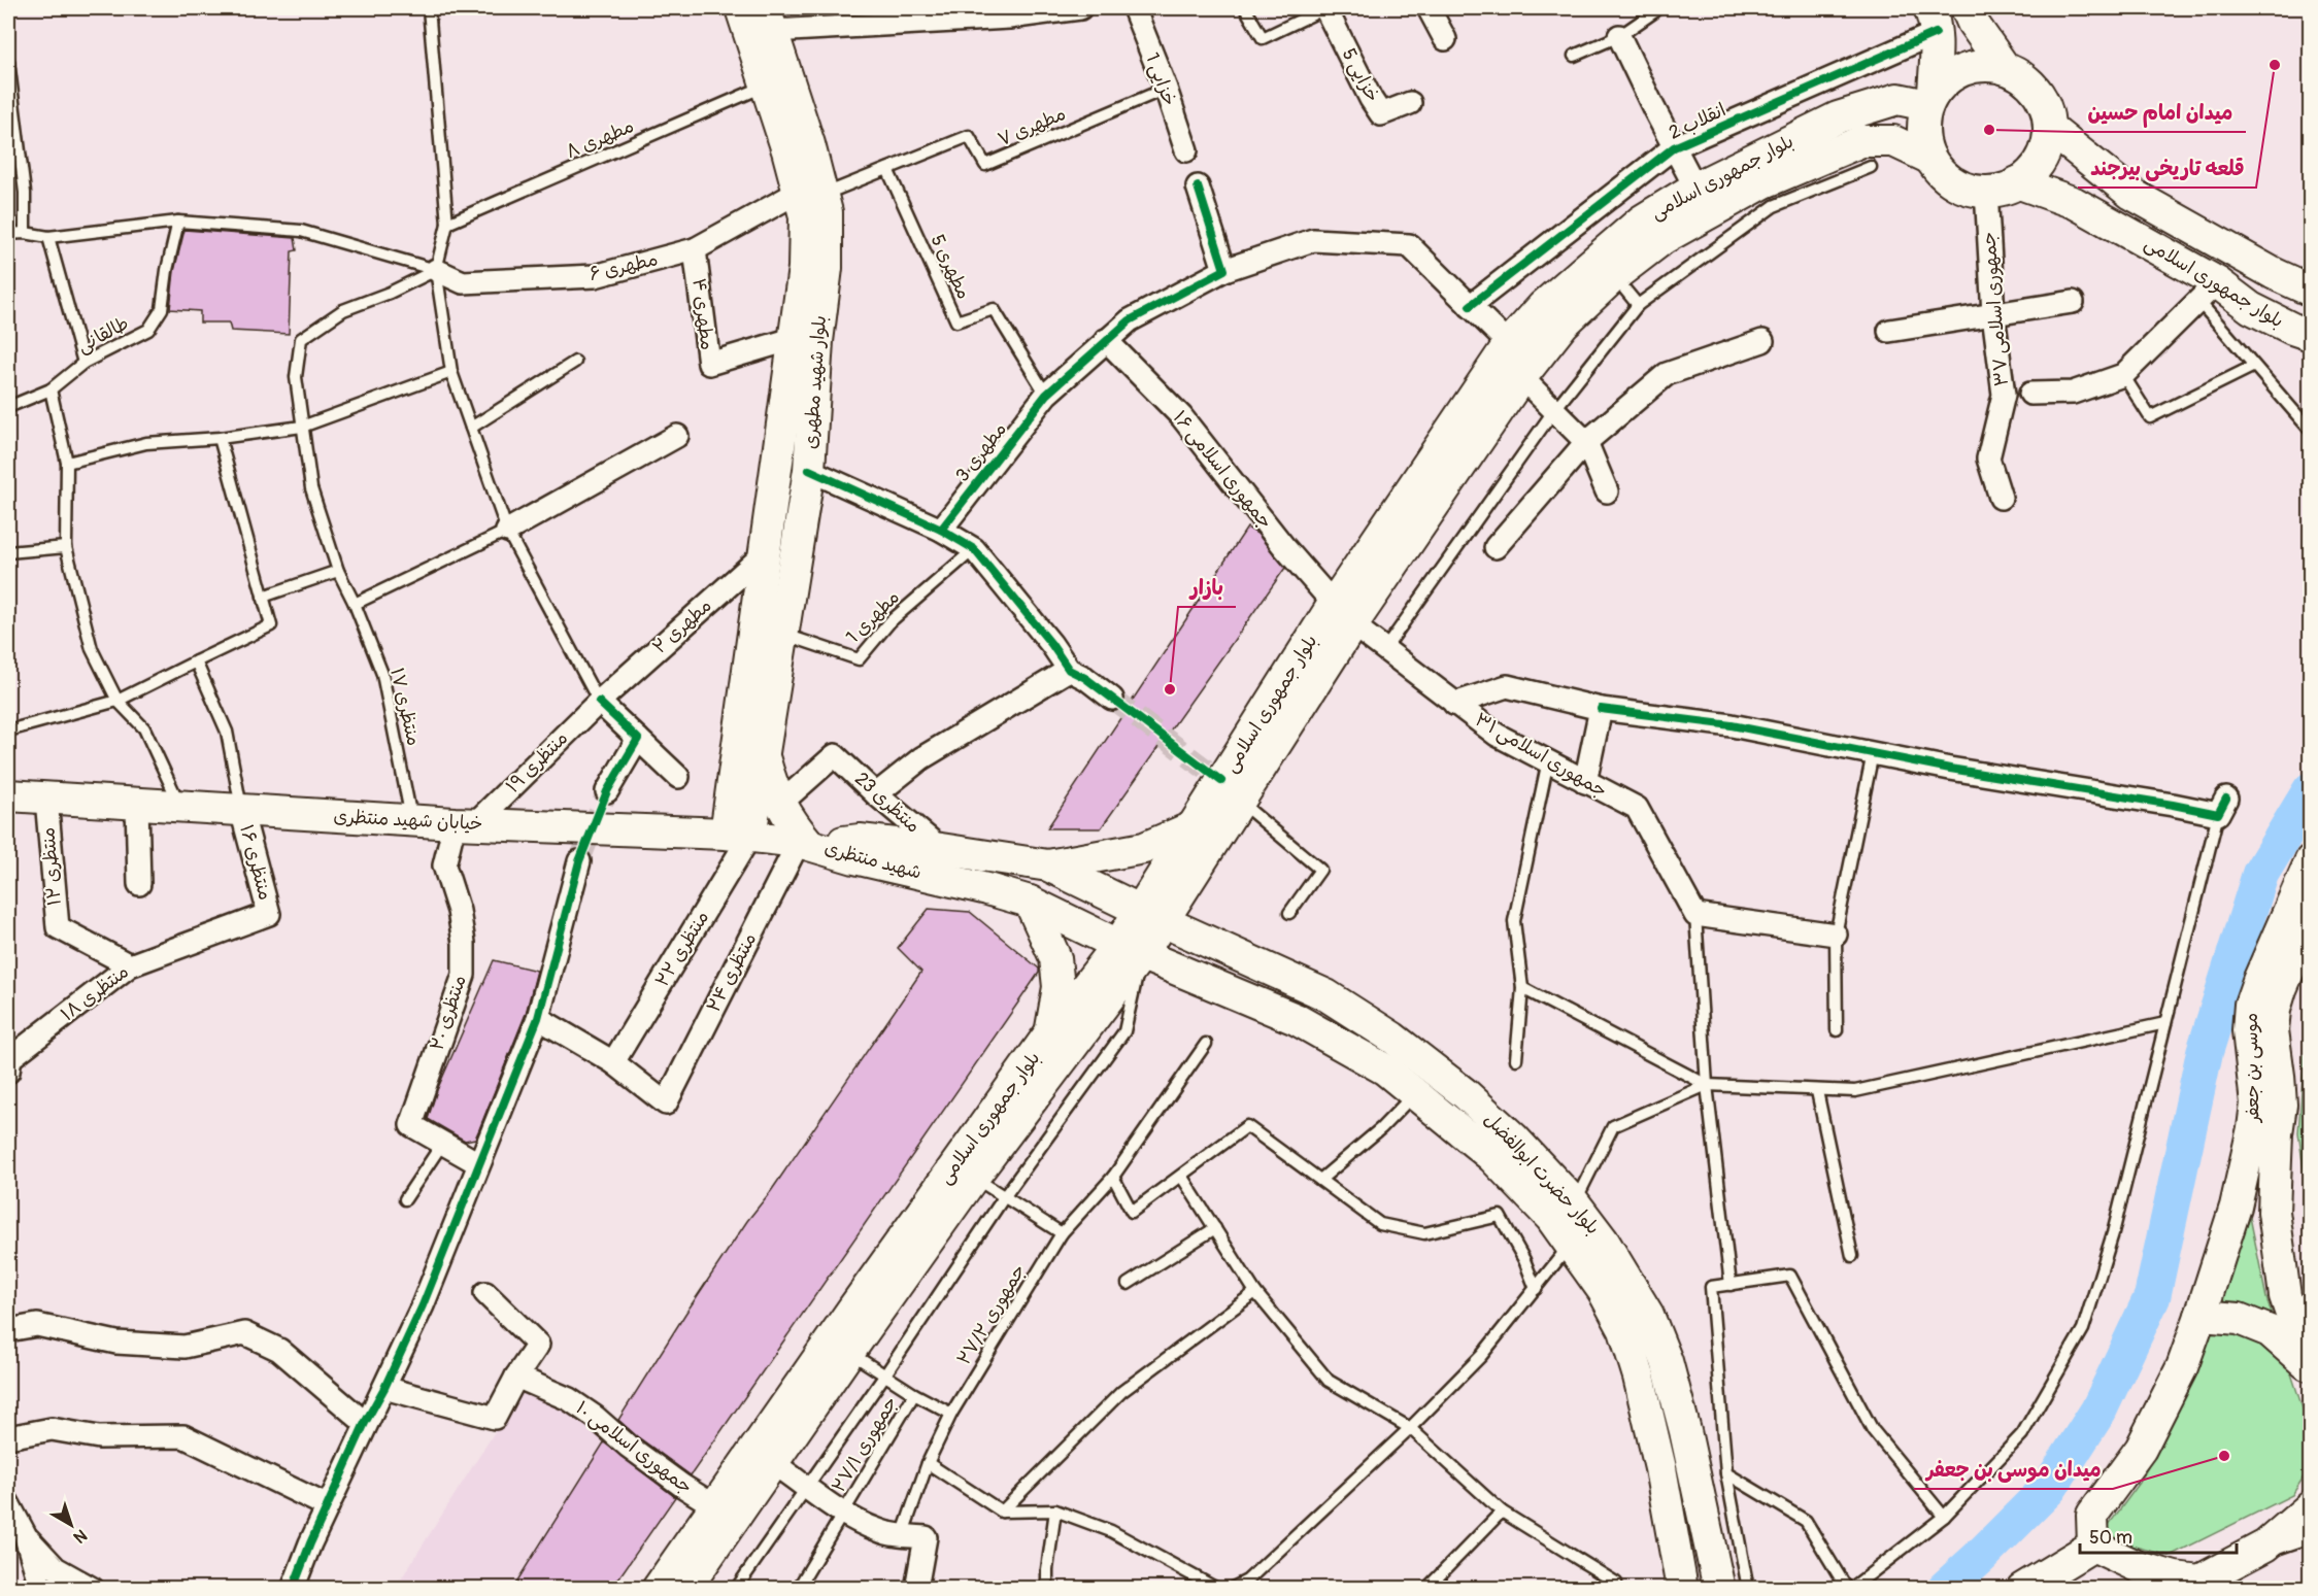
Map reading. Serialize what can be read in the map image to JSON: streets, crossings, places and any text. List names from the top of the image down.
{
  "streets": {
    "main road": [
      "بلوار جمهوری اسلامی",
      "بلوار شهید مطهری",
      "خیابان شهید منتظری",
      "شهید منتظری",
      "موسی بن جعفر",
      "بلوار حضرت ابوالفضل"
    ],
    "street": [
      "خزایی 5",
      "خزایی 1",
      "انقلاب 2",
      "مطهری ۶",
      "جمهوری اسلامی ۳۷",
      "مطهری ۴",
      "مطهری 3",
      "جمهوری اسلامی ۱۶",
      "مطهری ۲",
      "جمهوری اسلامی ۳۱",
      "منتظری ۱۹",
      "منتظری 23",
      "منتظری ۱۶",
      "منتظری ۱۲",
      "منتظری ۲۲",
      "منتظری ۲۴",
      "منتظری ۱۸",
      "منتظری ۲۰",
      "جمهوری اسلامی ۱۰"
    ],
    "lane": [
      "مطهری ۷",
      "مطهری ۸",
      "مطهری 5",
      "طالقانی",
      "مطهری 1",
      "منتظری ۱۷",
      "جمهوری ۲۷/۲",
      "جمهوری ۲۷/۱"
    ]
  },
  "crossings": [
    ["خزایی 1", "مطهری ۷"],
    ["انقلاب 2", "مطهری 3"],
    ["مطهری ۷", "مطهری ۶"],
    ["مطهری ۷", "مطهری 5"],
    ["مطهری ۷", "بلوار شهید مطهری"],
    ["مطهری ۸", "بلوار شهید مطهری"],
    ["بلوار جمهوری اسلامی", "جمهوری اسلامی ۳۷"],
    ["بلوار جمهوری اسلامی", "مطهری 3"],
    ["بلوار جمهوری اسلامی", "جمهوری اسلامی ۱۶"],
    ["بلوار جمهوری اسلامی", "جمهوری اسلامی ۳۱"],
    ["بلوار جمهوری اسلامی", "شهید منتظری"],
    ["بلوار جمهوری اسلامی", "بلوار حضرت ابوالفضل"],
    ["بلوار جمهوری اسلامی", "جمهوری اسلامی ۱۰"],
    ["مطهری ۶", "مطهری ۴"],
    ["مطهری ۶", "بلوار شهید مطهری"],
    ["مطهری ۶", "منتظری ۱۷"],
    ["مطهری 5", "مطهری 3"],
    ["مطهری ۴", "بلوار شهید مطهری"],
    ["بلوار شهید مطهری", "مطهری 1"],
    ["بلوار شهید مطهری", "مطهری ۲"],
    ["بلوار شهید مطهری", "خیابان شهید منتظری"],
    ["بلوار شهید مطهری", "منتظری ۲۲"],
    ["مطهری 3", "جمهوری اسلامی ۱۶"],
    ["جمهوری اسلامی ۱۶", "جمهوری اسلامی ۳۱"],
    ["مطهری ۲", "منتظری ۱۹"],
    ["منتظری ۱۷", "خیابان شهید منتظری"],
    ["منتظری ۱۹", "خیابان شهید منتظری"],
    ["منتظری ۱۹", "منتظری ۲۰"],
    ["منتظری 23", "شهید منتظری"],
    ["خیابان شهید منتظری", "شهید منتظری"],
    ["خیابان شهید منتظری", "منتظری ۱۶"],
    ["خیابان شهید منتظری", "منتظری ۱۲"],
    ["خیابان شهید منتظری", "منتظری ۲۲"],
    ["خیابان شهید منتظری", "منتظری ۲۴"],
    ["خیابان شهید منتظری", "منتظری ۲۰"],
    ["شهید منتظری", "منتظری ۲۴"],
    ["شهید منتظری", "بلوار حضرت ابوالفضل"],
    ["منتظری ۱۶", "منتظری ۱۸"],
    ["منتظری ۱۲", "منتظری ۱۸"],
    ["منتظری ۲۲", "منتظری ۲۴"]
  ],
  "places": [
    "قلعه تاریخی بیرجند",
    "میدان امام حسین",
    "بازار",
    "میدان موسی بن جعفر"
  ],
  "scale_bar": "50 m",
  "north": "bottom right"
}
